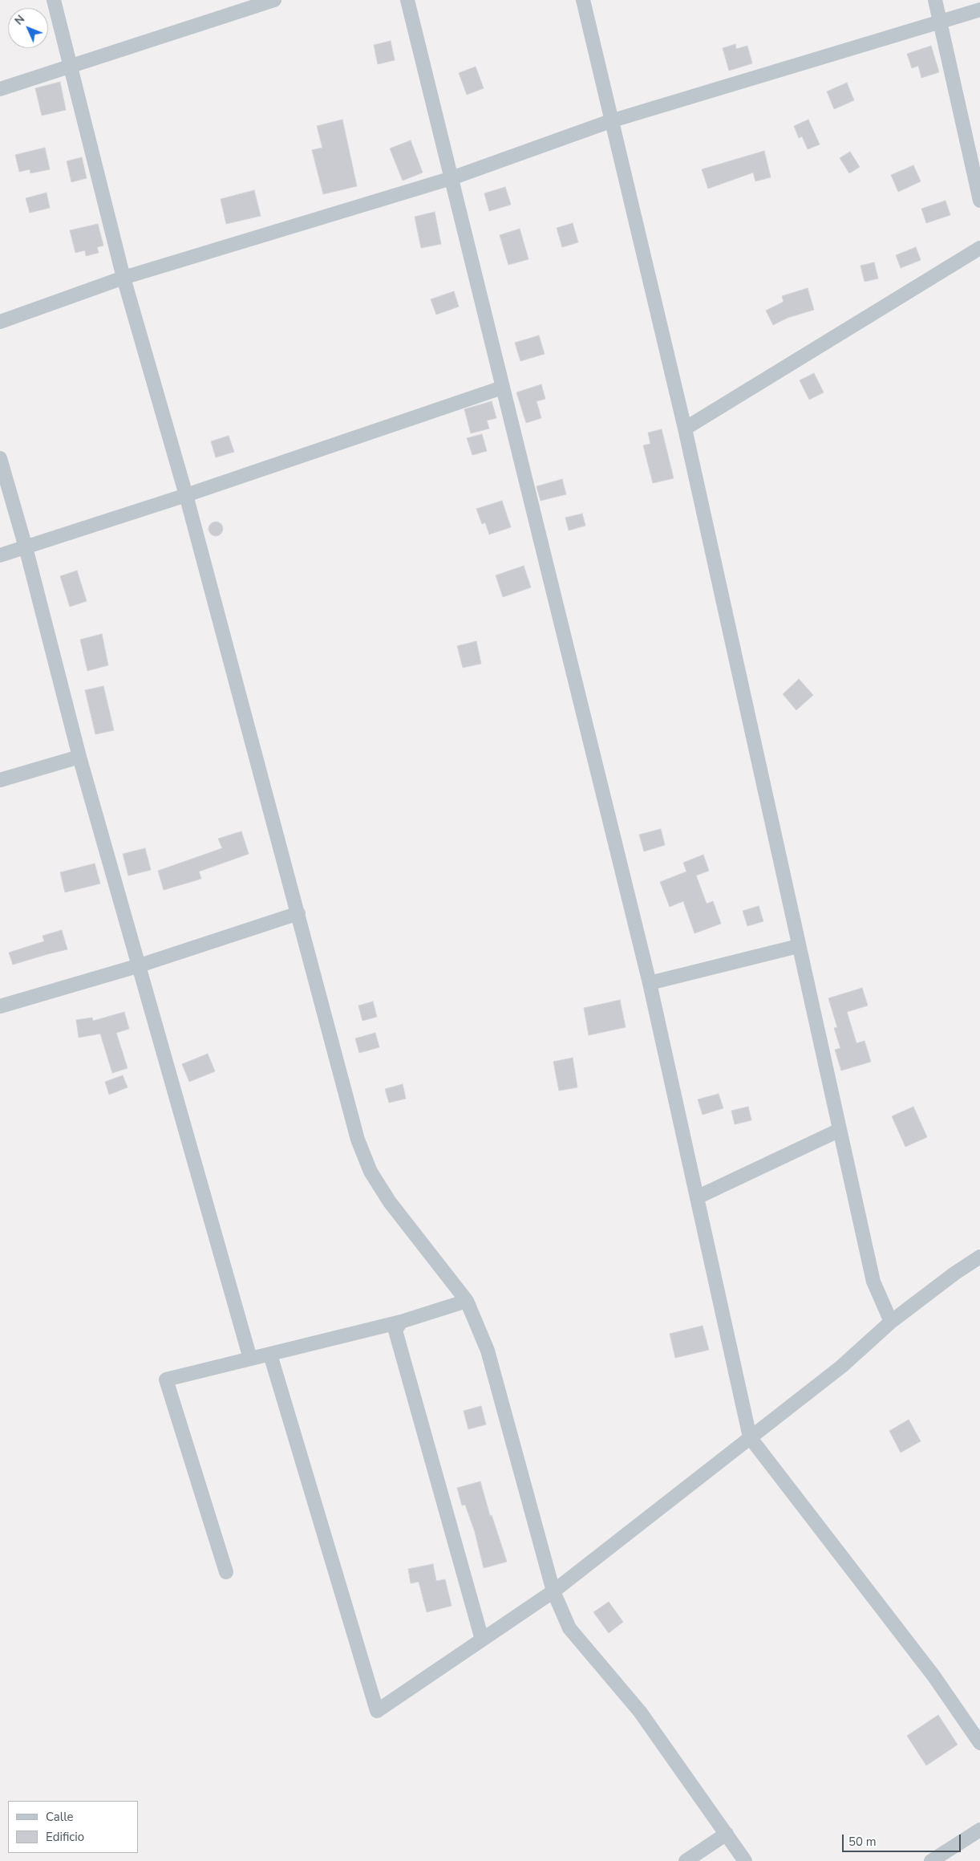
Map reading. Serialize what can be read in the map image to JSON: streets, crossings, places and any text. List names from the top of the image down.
{
  "legend": ["Calle", "Edificio"],
  "scale_bar": "50 m",
  "north": "top left"
}
